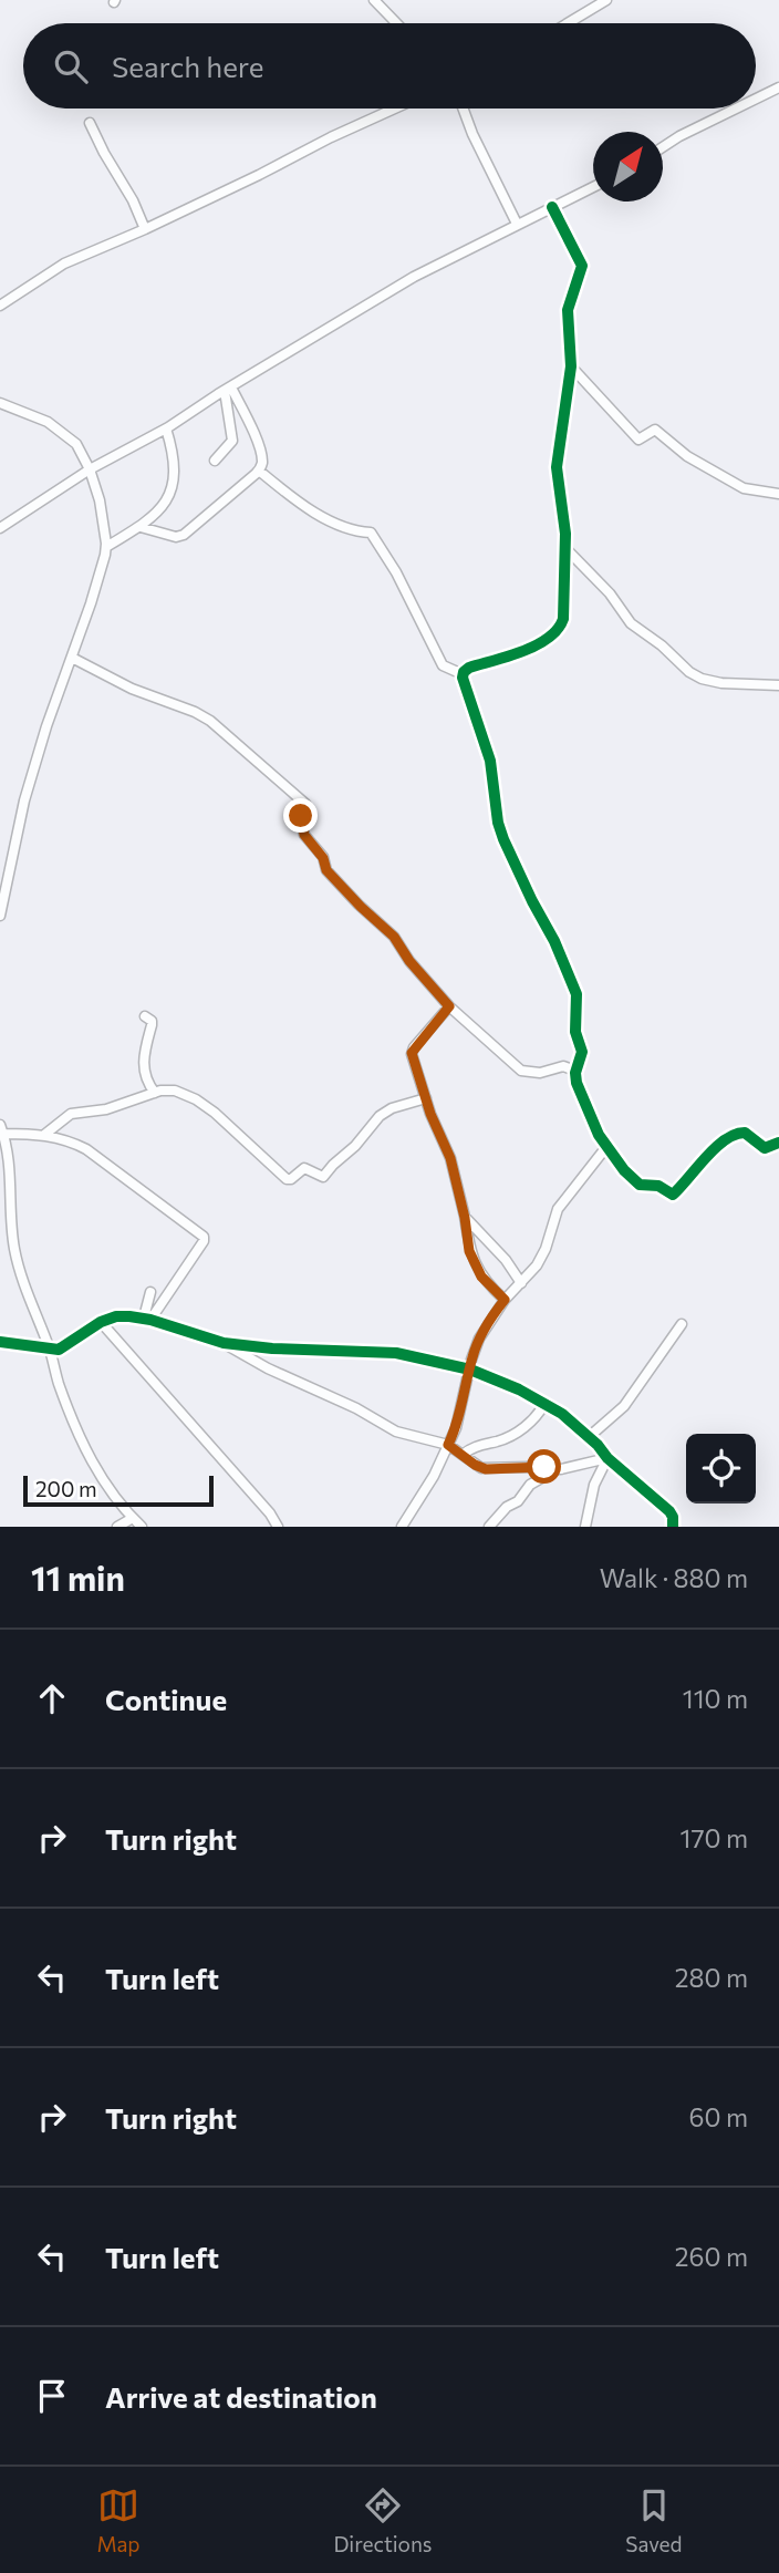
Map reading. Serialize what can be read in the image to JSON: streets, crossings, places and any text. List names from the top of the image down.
{
  "scale_bar": "200 m",
  "north": "top right",
  "page": {
    "search": "Search here",
    "scale": "200 m",
    "heading": ["11 min", "Walk · 880 m"],
    "list": [
      ["Continue", "110 m"],
      ["Turn right", "170 m"],
      ["Turn left", "280 m"],
      ["Turn right", "60 m"],
      ["Turn left", "260 m"],
      "Arrive at destination"
    ],
    "nav": ["Map", "Directions", "Saved"]
  }
}
